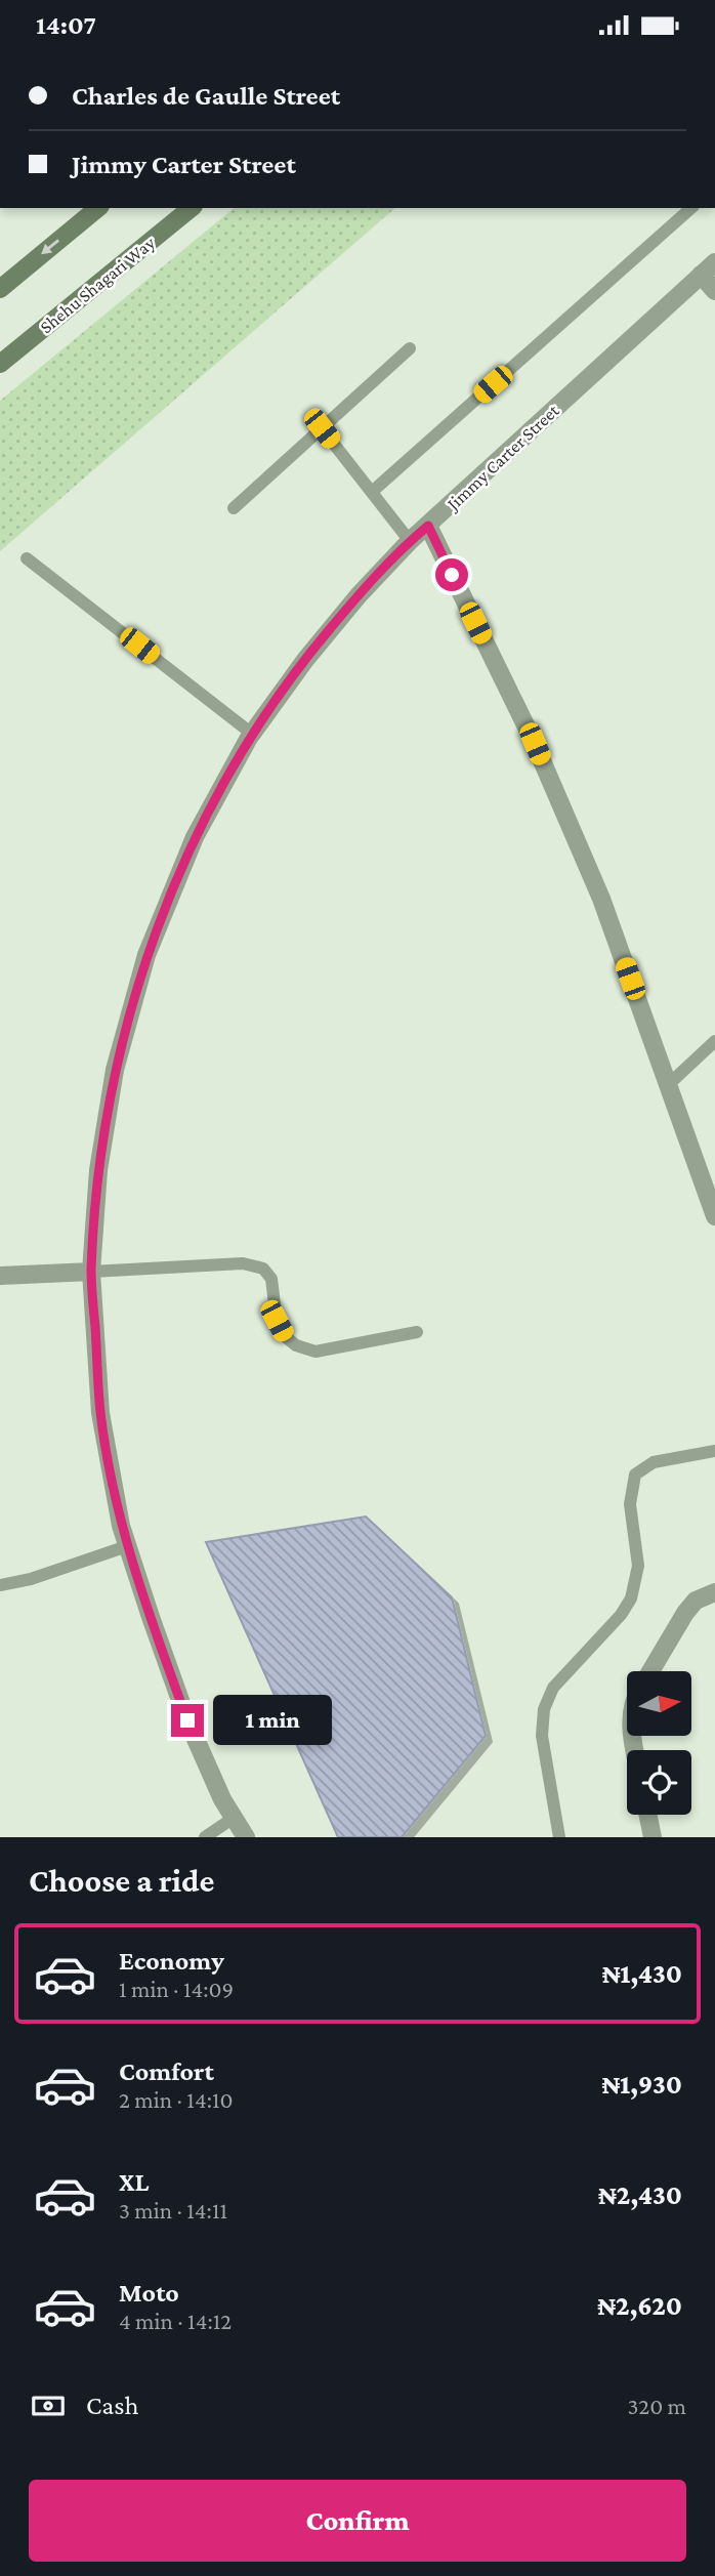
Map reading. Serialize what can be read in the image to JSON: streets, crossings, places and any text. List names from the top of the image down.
{
  "streets": {
    "main road": ["Shehu Shagari Way"],
    "street": ["Jimmy Carter Street"]
  },
  "north": "right",
  "page": {
    "status": "14:07",
    "banner": ["Charles de Gaulle Street", "Jimmy Carter Street"],
    "bubble": "1 min",
    "heading": "Choose a ride",
    "list": [
      {
        "name": "Economy",
        "note": "1 min · 14:09",
        "value": "₦1,430"
      },
      {
        "name": "Comfort",
        "note": "2 min · 14:10",
        "value": "₦1,930"
      },
      {
        "name": "XL",
        "note": "3 min · 14:11",
        "value": "₦2,430"
      },
      {
        "name": "Moto",
        "note": "4 min · 14:12",
        "value": "₦2,620"
      }
    ],
    "pay": ["Cash", "320 m"],
    "buttons": "Confirm"
  }
}
